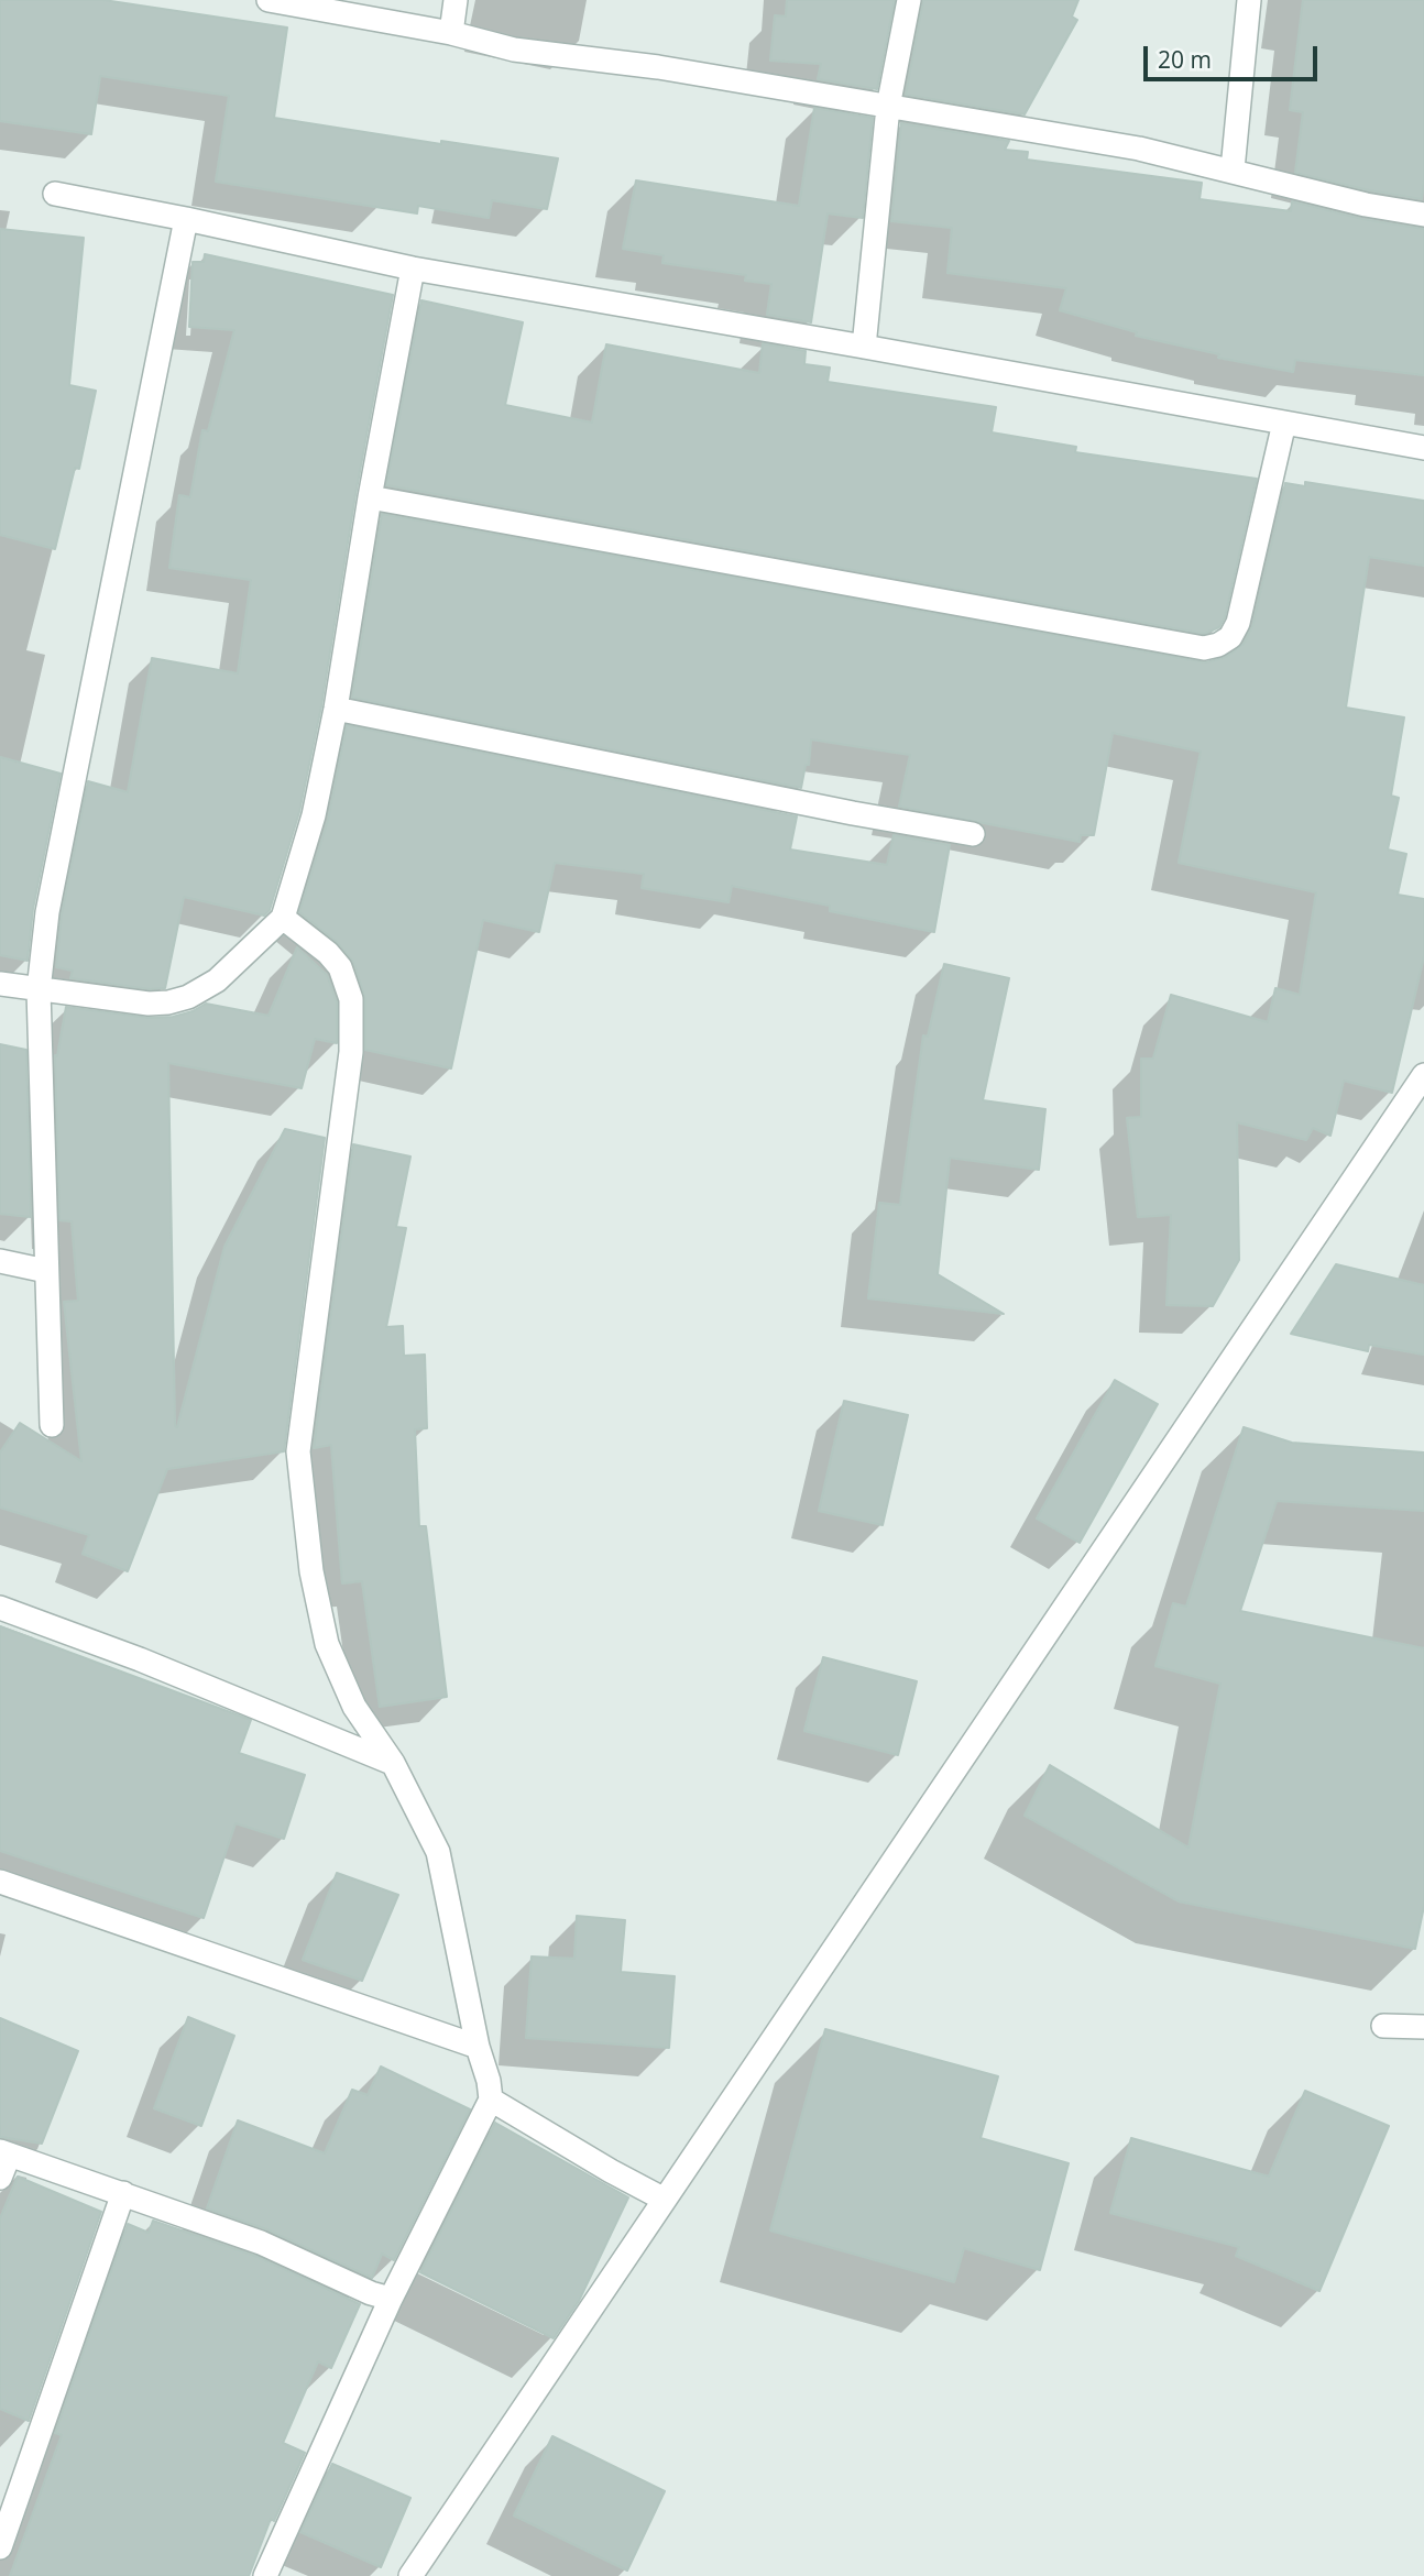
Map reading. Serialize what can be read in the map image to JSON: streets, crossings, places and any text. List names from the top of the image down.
{
  "scale_bar": "20 m"
}
